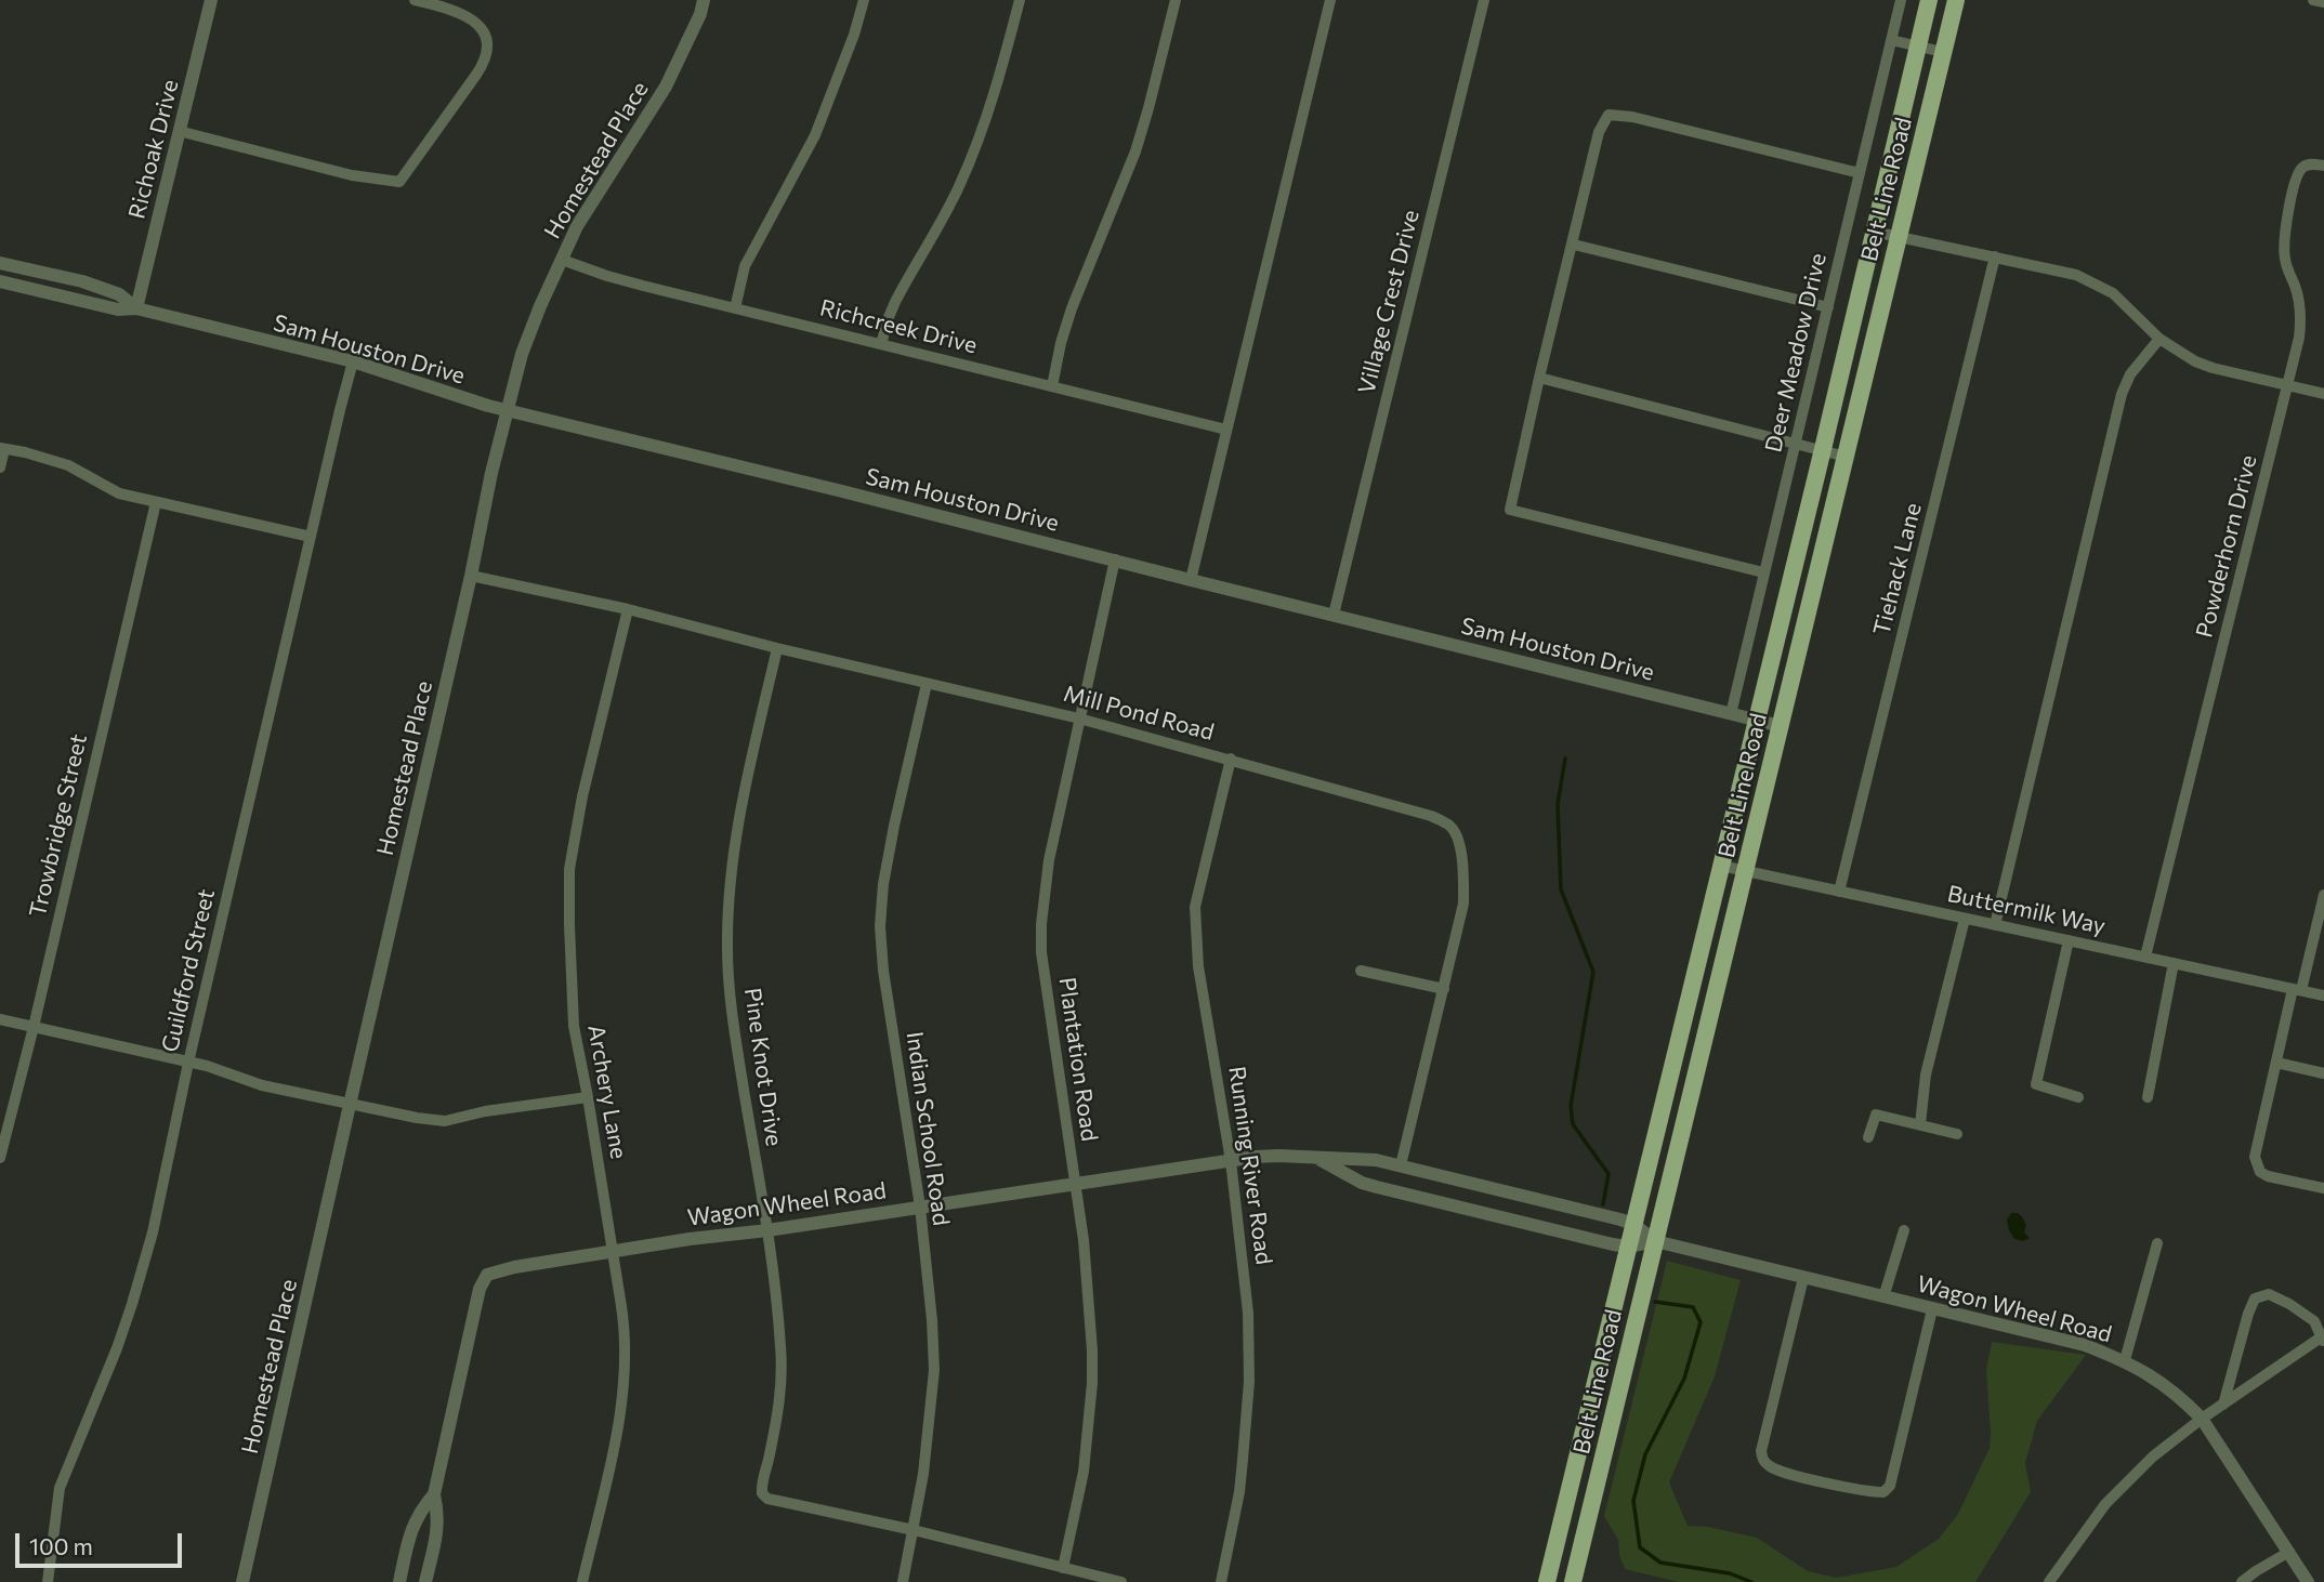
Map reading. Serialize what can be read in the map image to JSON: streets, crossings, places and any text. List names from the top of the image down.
{
  "streets": {
    "main road": ["Belt Line Road"],
    "street": [
      "Richoak Drive",
      "Homestead Place",
      "Village Crest Drive",
      "Richcreek Drive",
      "Sam Houston Drive",
      "Deer Meadow Drive",
      "Powderhorn Drive",
      "Tiehack Lane",
      "Mill Pond Road",
      "Trowbridge Street",
      "Buttermilk Way",
      "Guildford Street",
      "Plantation Road",
      "Pine Knot Drive",
      "Archery Lane",
      "Indian School Road",
      "Running River Road",
      "Wagon Wheel Road"
    ]
  },
  "crossings": [
    ["Richoak Drive", "Sam Houston Drive"],
    ["Homestead Place", "Richcreek Drive"],
    ["Homestead Place", "Sam Houston Drive"],
    ["Homestead Place", "Mill Pond Road"],
    ["Belt Line Road", "Sam Houston Drive"],
    ["Belt Line Road", "Buttermilk Way"],
    ["Belt Line Road", "Wagon Wheel Road"],
    ["Village Crest Drive", "Sam Houston Drive"],
    ["Sam Houston Drive", "Deer Meadow Drive"],
    ["Sam Houston Drive", "Guildford Street"],
    ["Sam Houston Drive", "Plantation Road"],
    ["Powderhorn Drive", "Buttermilk Way"],
    ["Tiehack Lane", "Buttermilk Way"],
    ["Mill Pond Road", "Plantation Road"],
    ["Mill Pond Road", "Pine Knot Drive"],
    ["Mill Pond Road", "Archery Lane"],
    ["Mill Pond Road", "Indian School Road"],
    ["Mill Pond Road", "Running River Road"],
    ["Mill Pond Road", "Wagon Wheel Road"],
    ["Plantation Road", "Wagon Wheel Road"],
    ["Pine Knot Drive", "Indian School Road"],
    ["Pine Knot Drive", "Wagon Wheel Road"],
    ["Archery Lane", "Wagon Wheel Road"],
    ["Indian School Road", "Wagon Wheel Road"],
    ["Running River Road", "Wagon Wheel Road"]
  ],
  "scale_bar": "100 m"
}
